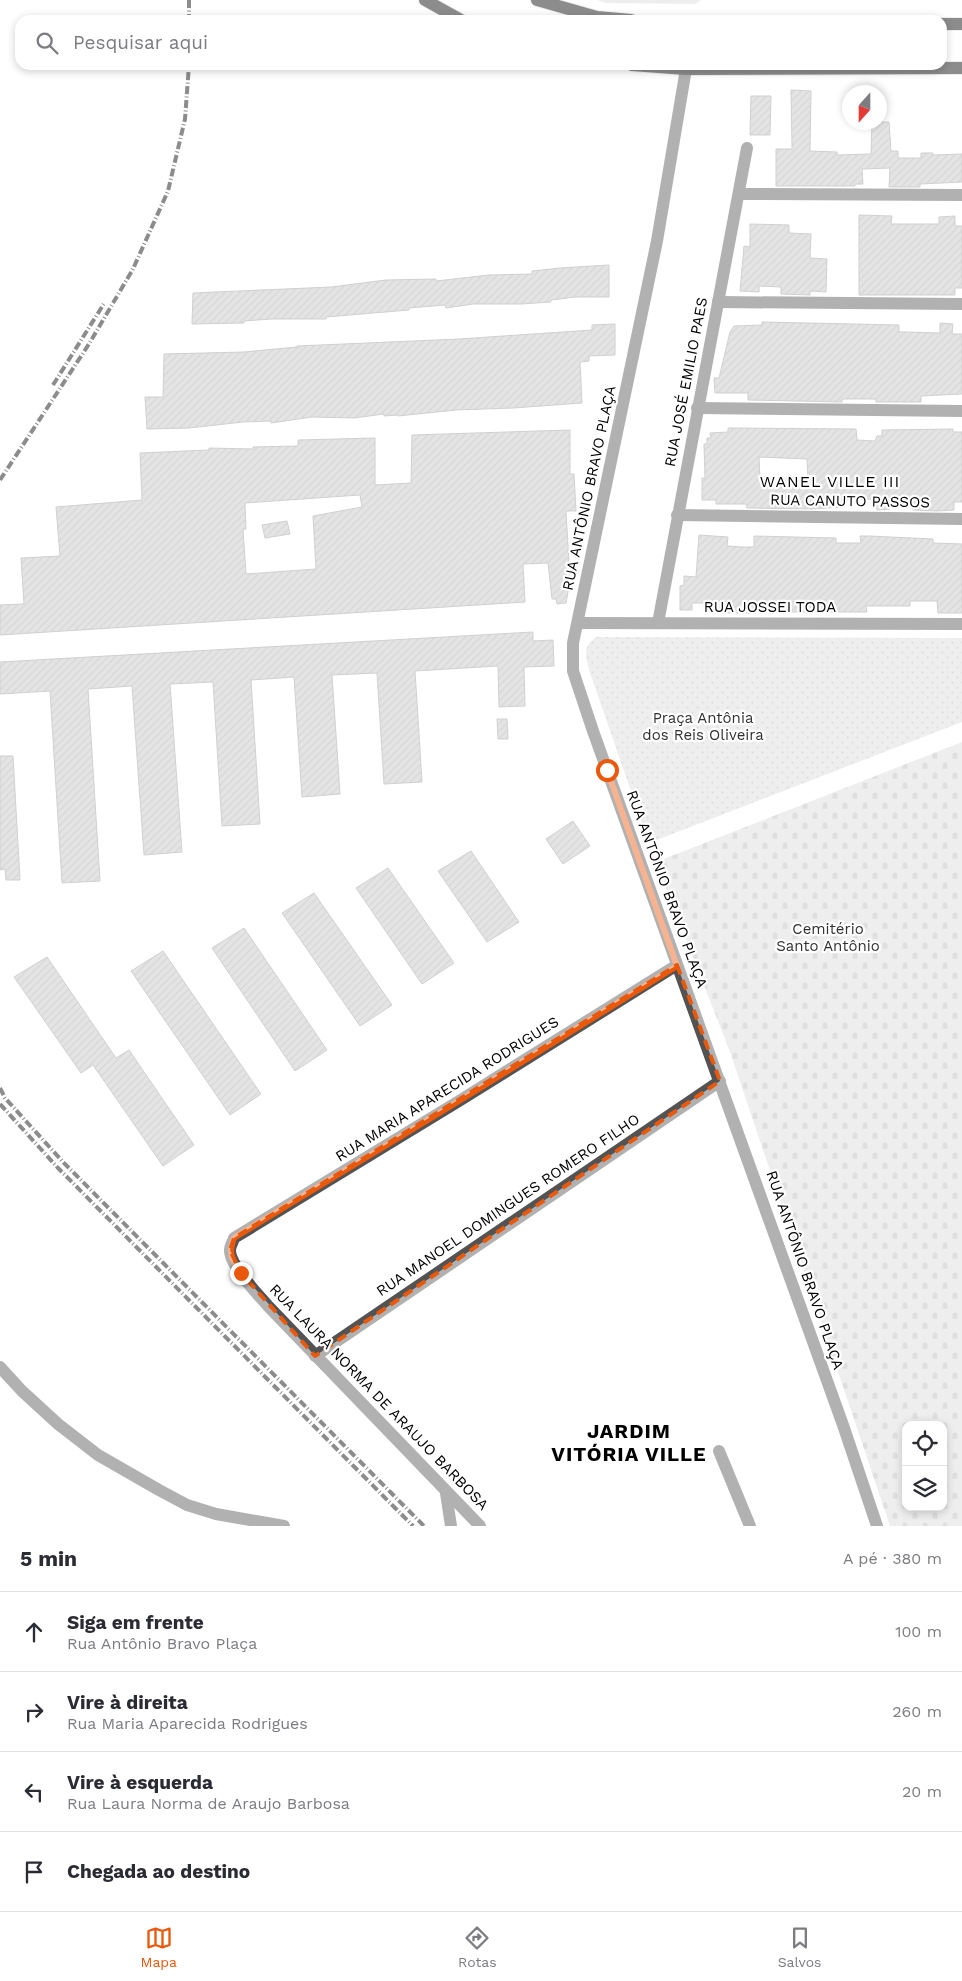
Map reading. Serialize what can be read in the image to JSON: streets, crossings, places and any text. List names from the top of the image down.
{
  "streets": {
    "street": [
      "RUA JOSÉ EMILIO PAES",
      "RUA ANTÔNIO BRAVO PLAÇA",
      "RUA CANUTO PASSOS",
      "RUA JOSSEI TODA",
      "RUA MARIA APARECIDA RODRIGUES",
      "RUA MANOEL DOMINGUES ROMERO FILHO",
      "RUA LAURA NORMA DE ARAUJO BARBOSA"
    ]
  },
  "crossings": [
    ["RUA JOSÉ EMILIO PAES", "RUA CANUTO PASSOS"],
    ["RUA JOSÉ EMILIO PAES", "RUA JOSSEI TODA"],
    ["RUA ANTÔNIO BRAVO PLAÇA", "RUA JOSSEI TODA"],
    ["RUA ANTÔNIO BRAVO PLAÇA", "RUA MARIA APARECIDA RODRIGUES"],
    ["RUA ANTÔNIO BRAVO PLAÇA", "RUA MANOEL DOMINGUES ROMERO FILHO"],
    ["RUA MARIA APARECIDA RODRIGUES", "RUA LAURA NORMA DE ARAUJO BARBOSA"],
    ["RUA MANOEL DOMINGUES ROMERO FILHO", "RUA LAURA NORMA DE ARAUJO BARBOSA"]
  ],
  "districts": ["WANEL VILLE III", "JARDIM VITÓRIA VILLE"],
  "parks": ["Praça Antônia dos Reis Oliveira", "Cemitério Santo Antônio"],
  "north": "bottom",
  "page": {
    "search": "Pesquisar aqui",
    "heading": ["5 min", "A pé · 380 m"],
    "list": [
      ["Siga em frente", "Rua Antônio Bravo Plaça", "100 m"],
      ["Vire à direita", "Rua Maria Aparecida Rodrigues", "260 m"],
      ["Vire à esquerda", "Rua Laura Norma de Araujo Barbosa", "20 m"],
      "Chegada ao destino"
    ],
    "nav": ["Mapa", "Rotas", "Salvos"]
  }
}
